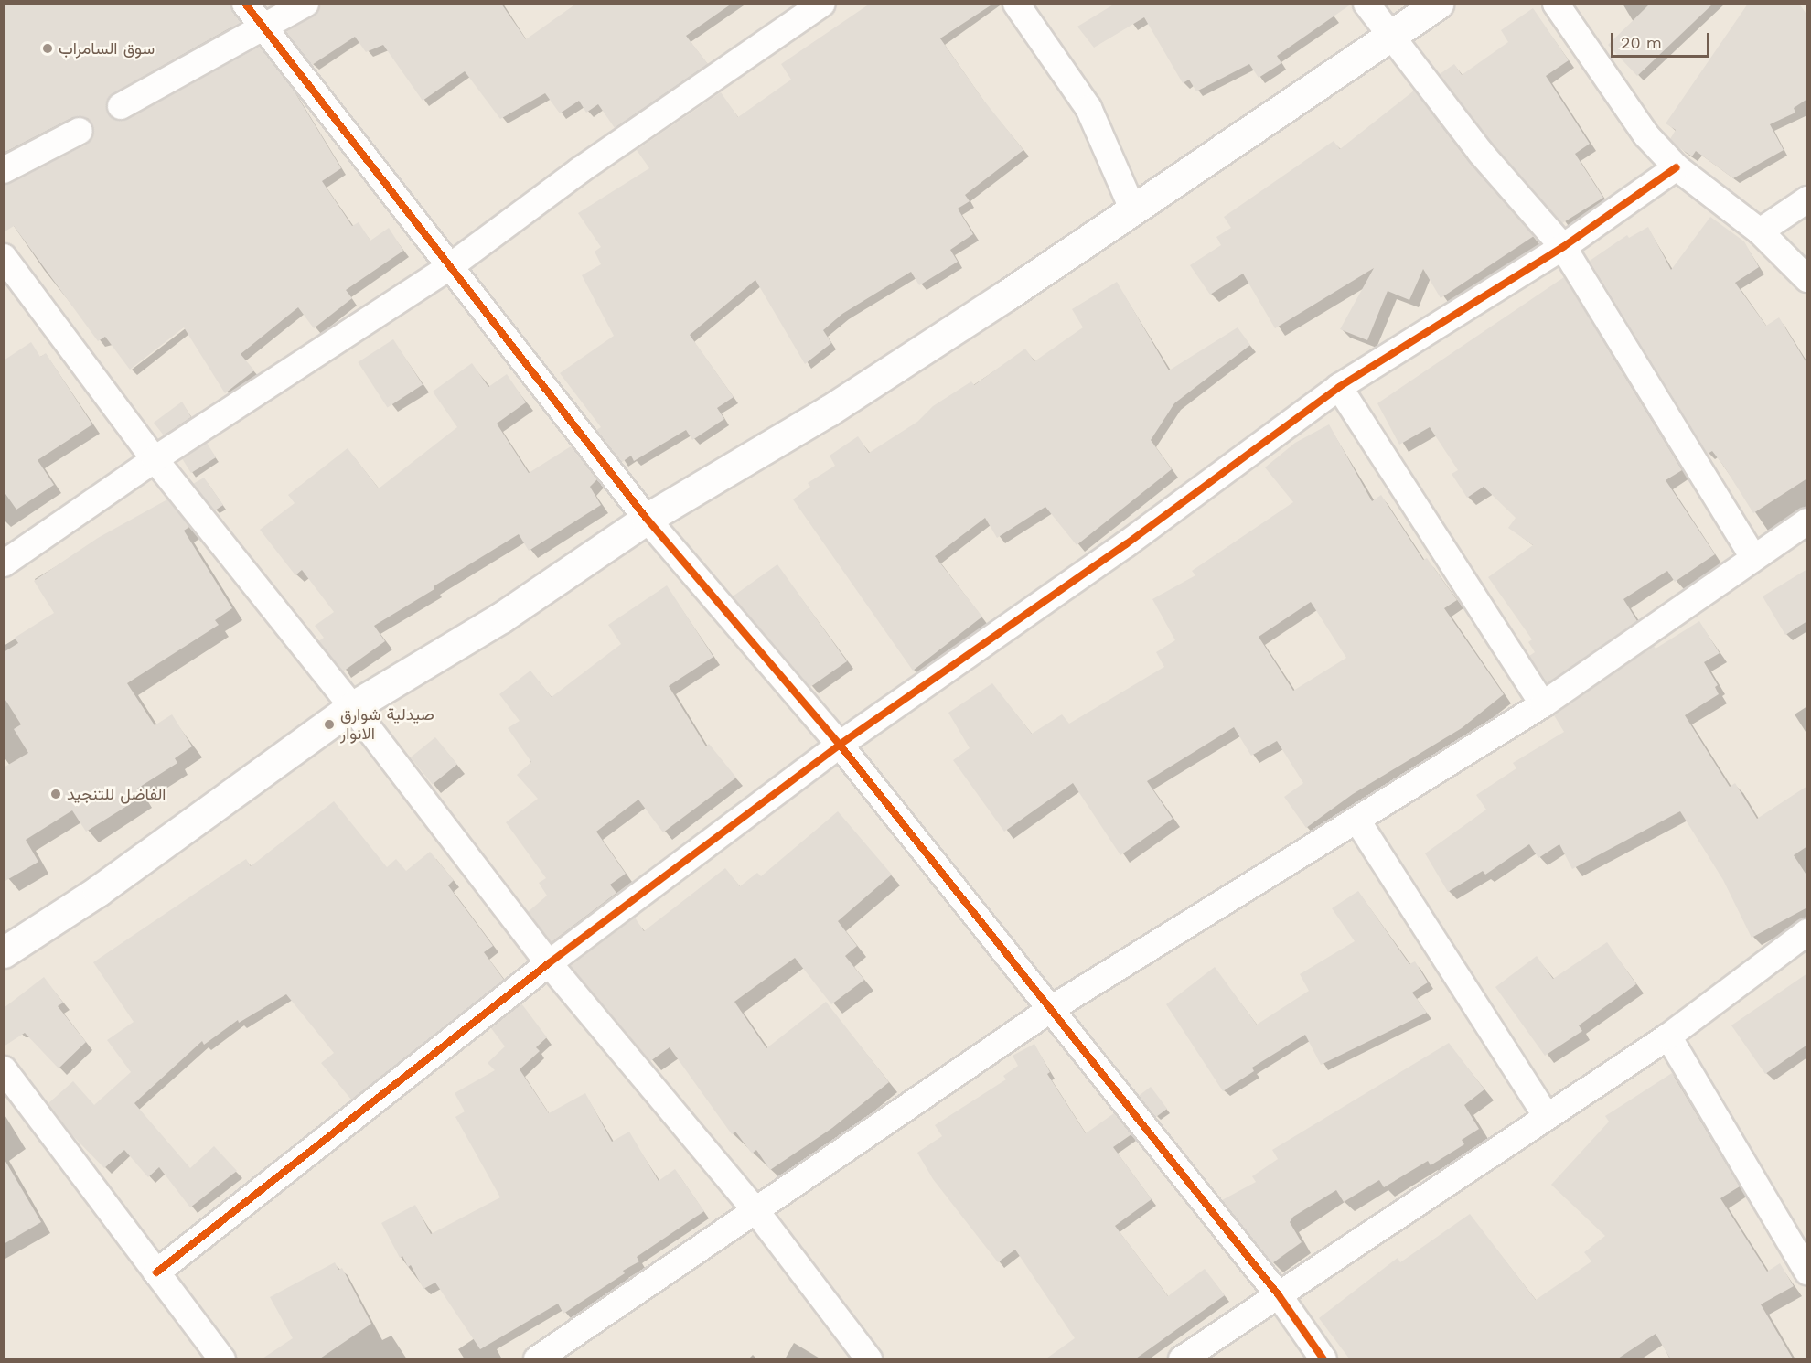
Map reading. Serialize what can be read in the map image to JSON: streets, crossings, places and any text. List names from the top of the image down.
{
  "places": ["سوق السامراب", "صيدلية شوارق الانوار", "الفاضل للتنجيد"],
  "scale_bar": "20 m"
}
